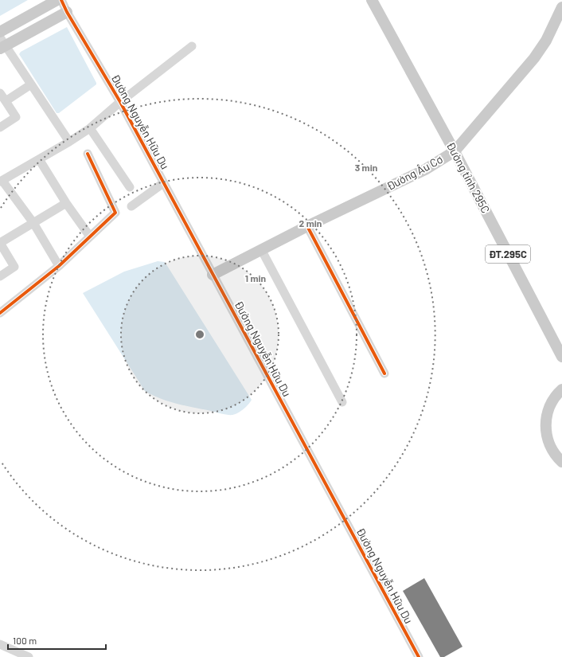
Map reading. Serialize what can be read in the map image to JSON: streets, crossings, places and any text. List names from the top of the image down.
{
  "streets": {
    "main road": ["Đường Âu Cơ", "Đường tỉnh 295C", "ĐT.295C"],
    "street": ["Đường Nguyễn Hữu Du"]
  },
  "crossings": [
    ["Đường Nguyễn Hữu Du", "Đường Âu Cơ"],
    ["Đường Âu Cơ", "Đường tỉnh 295C"]
  ],
  "scale_bar": "100 m",
  "rings": ["3 min", "2 min", "1 min"]
}
